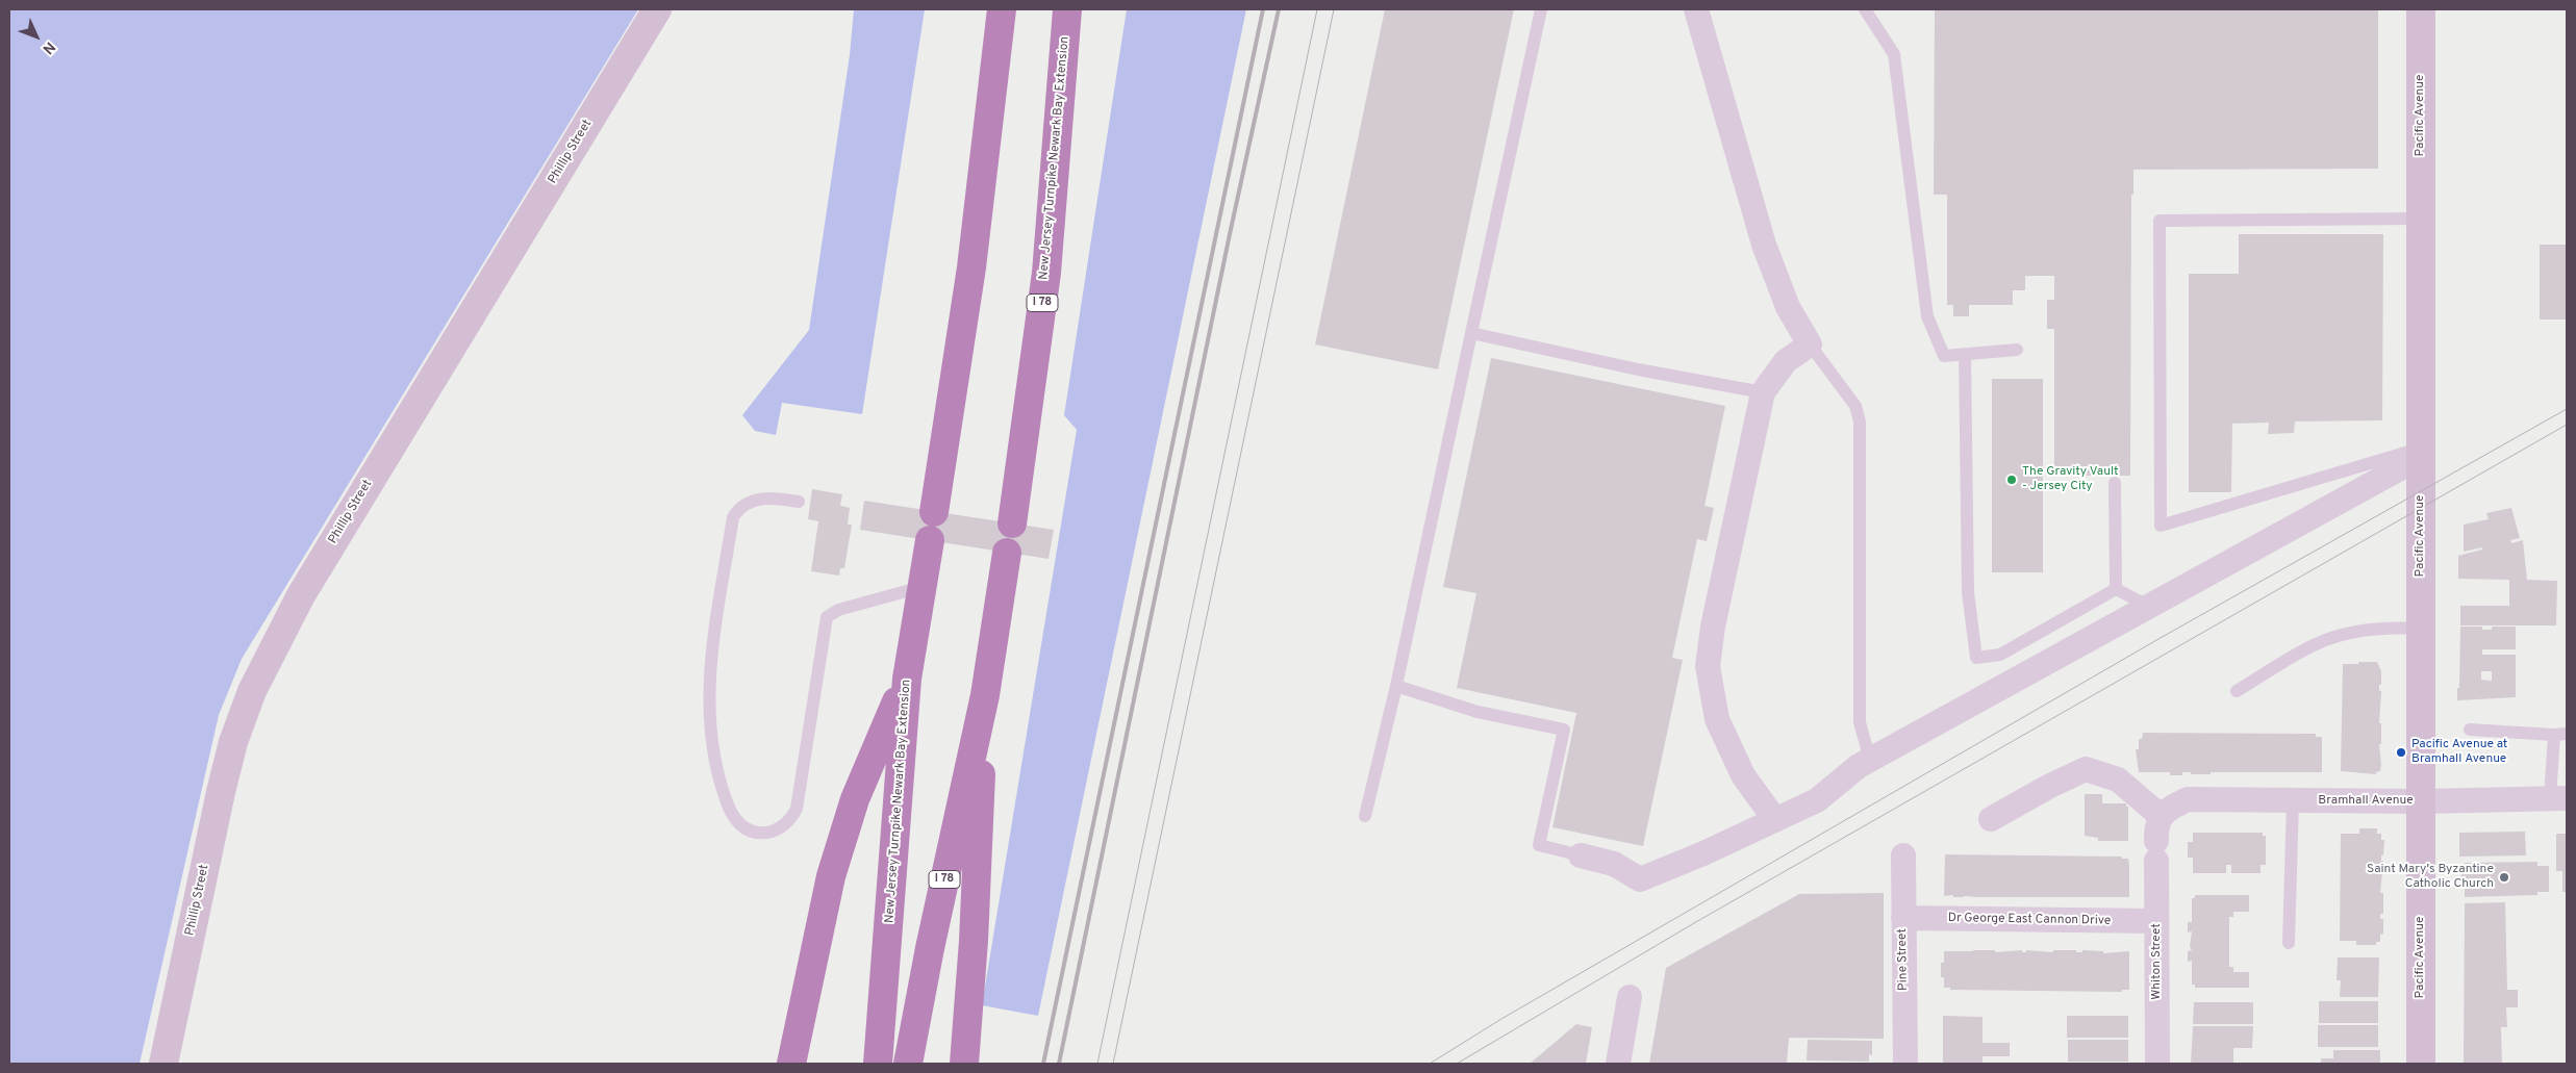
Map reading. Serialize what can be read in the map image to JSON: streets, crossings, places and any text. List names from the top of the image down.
{
  "streets": {
    "highway": ["New Jersey Turnpike Newark Bay Extension", "I 78"],
    "street": [
      "Pacific Avenue",
      "Phillip Street",
      "Bramhall Avenue",
      "Dr George East Cannon Drive",
      "Pine Street",
      "Whiton Street"
    ]
  },
  "crossings": [
    ["Pacific Avenue", "Bramhall Avenue"],
    ["Bramhall Avenue", "Whiton Street"],
    ["Dr George East Cannon Drive", "Pine Street"],
    ["Dr George East Cannon Drive", "Whiton Street"]
  ],
  "places": ["The Gravity Vault - Jersey City", "Pacific Avenue at Bramhall Avenue", "Saint Mary's Byzantine Catholic Church"],
  "north": "bottom right"
}
